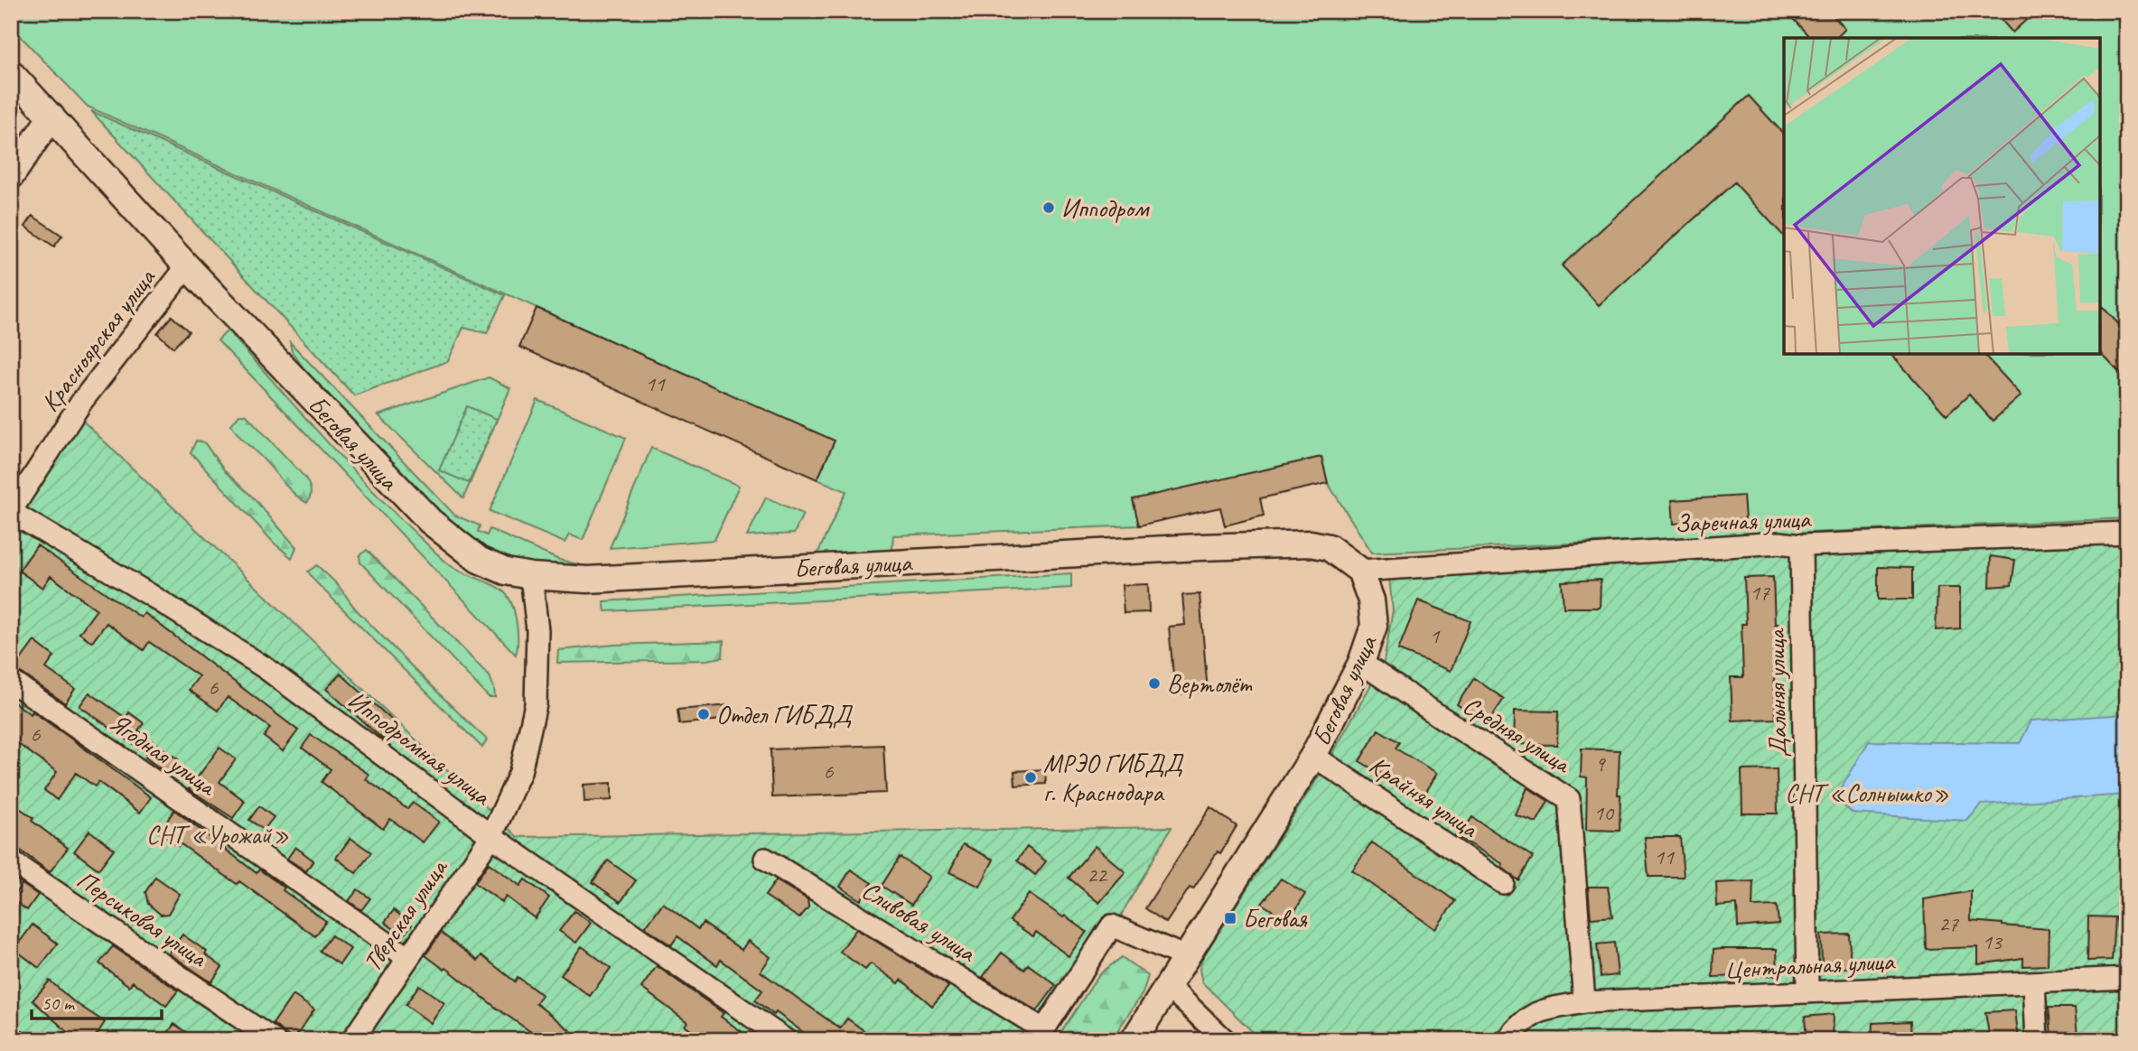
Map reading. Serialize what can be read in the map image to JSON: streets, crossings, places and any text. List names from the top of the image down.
{
  "streets": {
    "street": [
      "Красноярская улица",
      "Беговая улица",
      "Заречная улица",
      "Дальняя улица",
      "Средняя улица",
      "Ипподромная улица",
      "Ягодная улица",
      "Крайняя улица",
      "Тверская улица",
      "Персиковая улица",
      "Сливовая улица",
      "Центральная улица"
    ]
  },
  "crossings": [
    ["Красноярская улица", "Беговая улица"],
    ["Красноярская улица", "Ипподромная улица"],
    ["Беговая улица", "Заречная улица"],
    ["Беговая улица", "Средняя улица"],
    ["Беговая улица", "Крайняя улица"],
    ["Беговая улица", "Тверская улица"],
    ["Заречная улица", "Дальняя улица"],
    ["Дальняя улица", "Центральная улица"],
    ["Средняя улица", "Центральная улица"],
    ["Ипподромная улица", "Тверская улица"],
    ["Ягодная улица", "Тверская улица"]
  ],
  "parks": ["СНТ «Солнышко»", "СНТ «Урожай»"],
  "places": {
    "other": [
      "Ипподром",
      "Вертолёт",
      "Отдел ГИБДД",
      "МРЭО ГИБДД г. Краснодара"
    ],
    "transit": ["Беговая"]
  },
  "house_numbers": [
    "11",
    "17",
    "1",
    "6",
    "6",
    "9",
    "6",
    "10",
    "11",
    "22",
    "27",
    "13"
  ],
  "scale_bar": "50 m"
}
